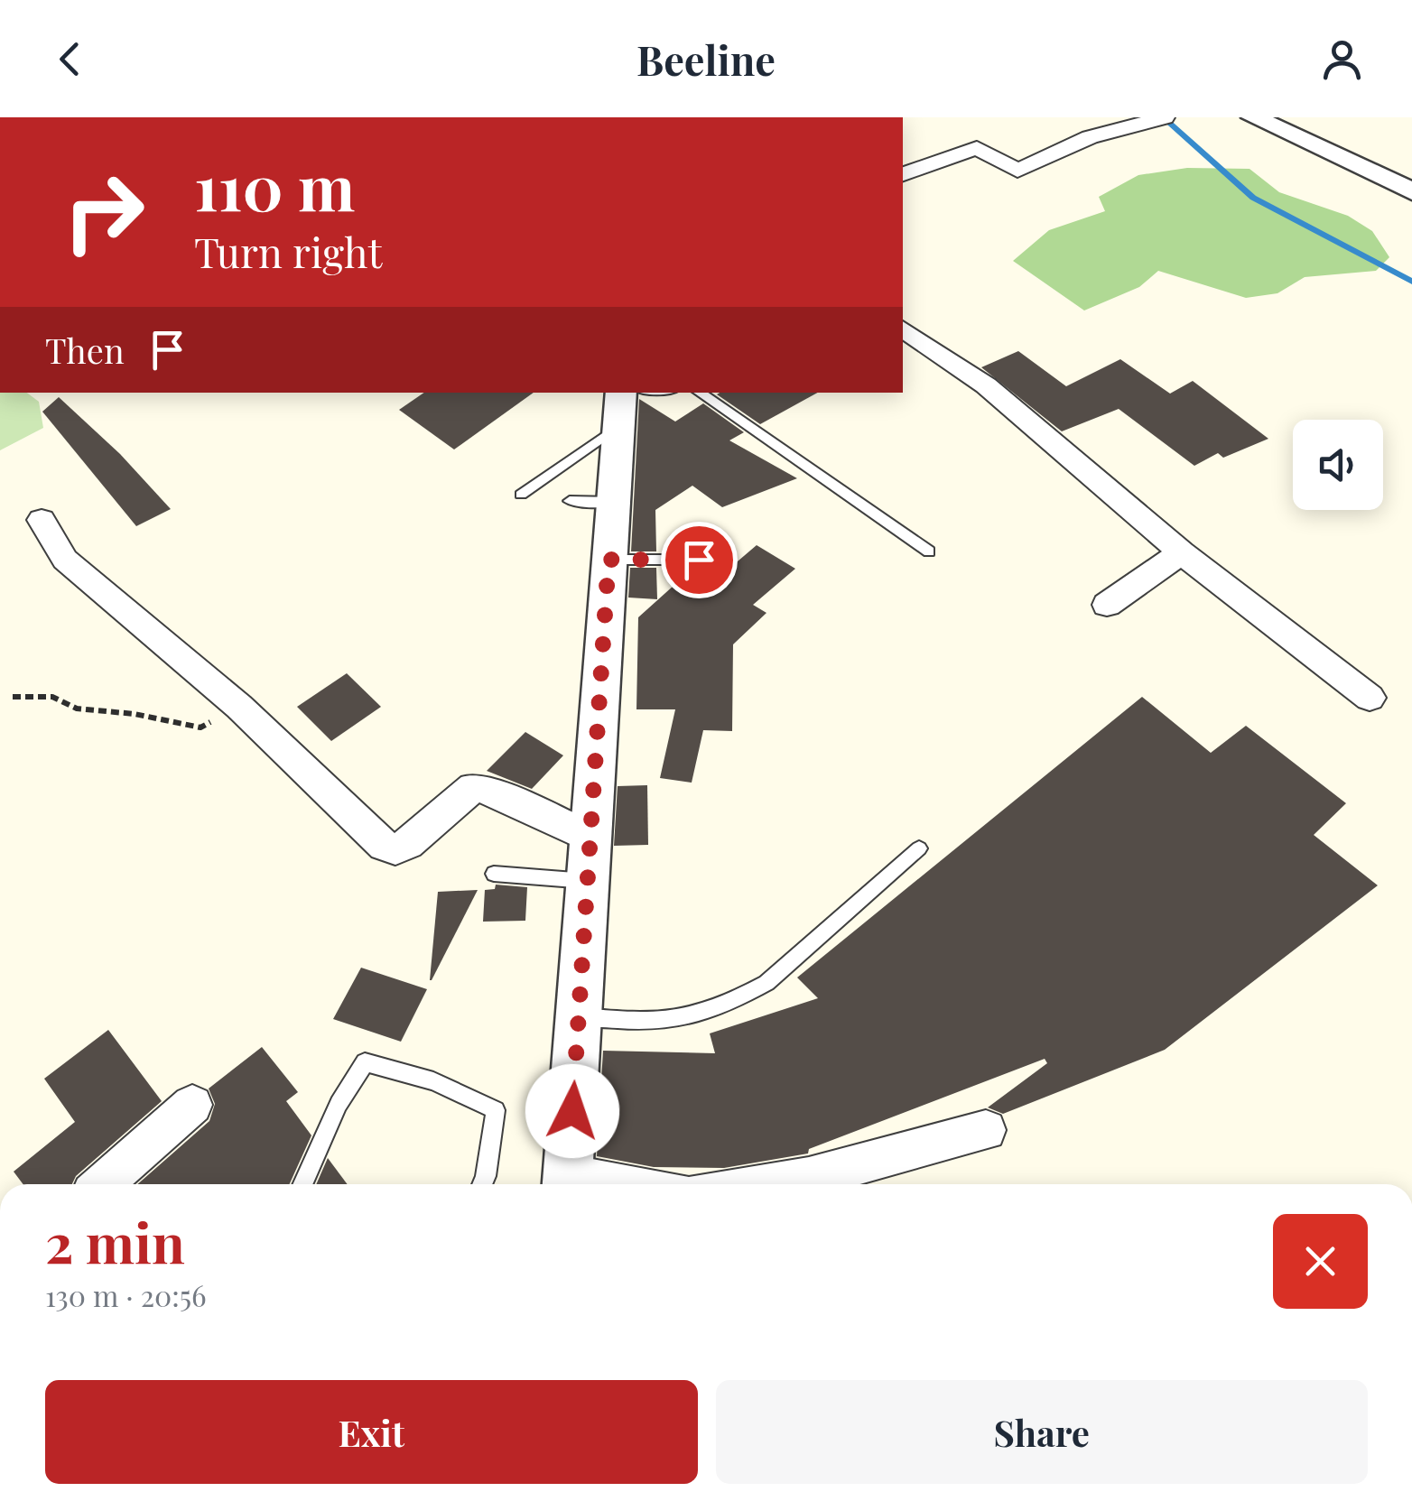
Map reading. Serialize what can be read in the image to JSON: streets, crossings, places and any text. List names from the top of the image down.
{
  "page": {
    "header": "Beeline",
    "turn": ["110 m", "Turn right"],
    "then": "Then",
    "heading": ["2 min", "130 m · 20:56"],
    "buttons": ["Exit", "Share"]
  }
}
